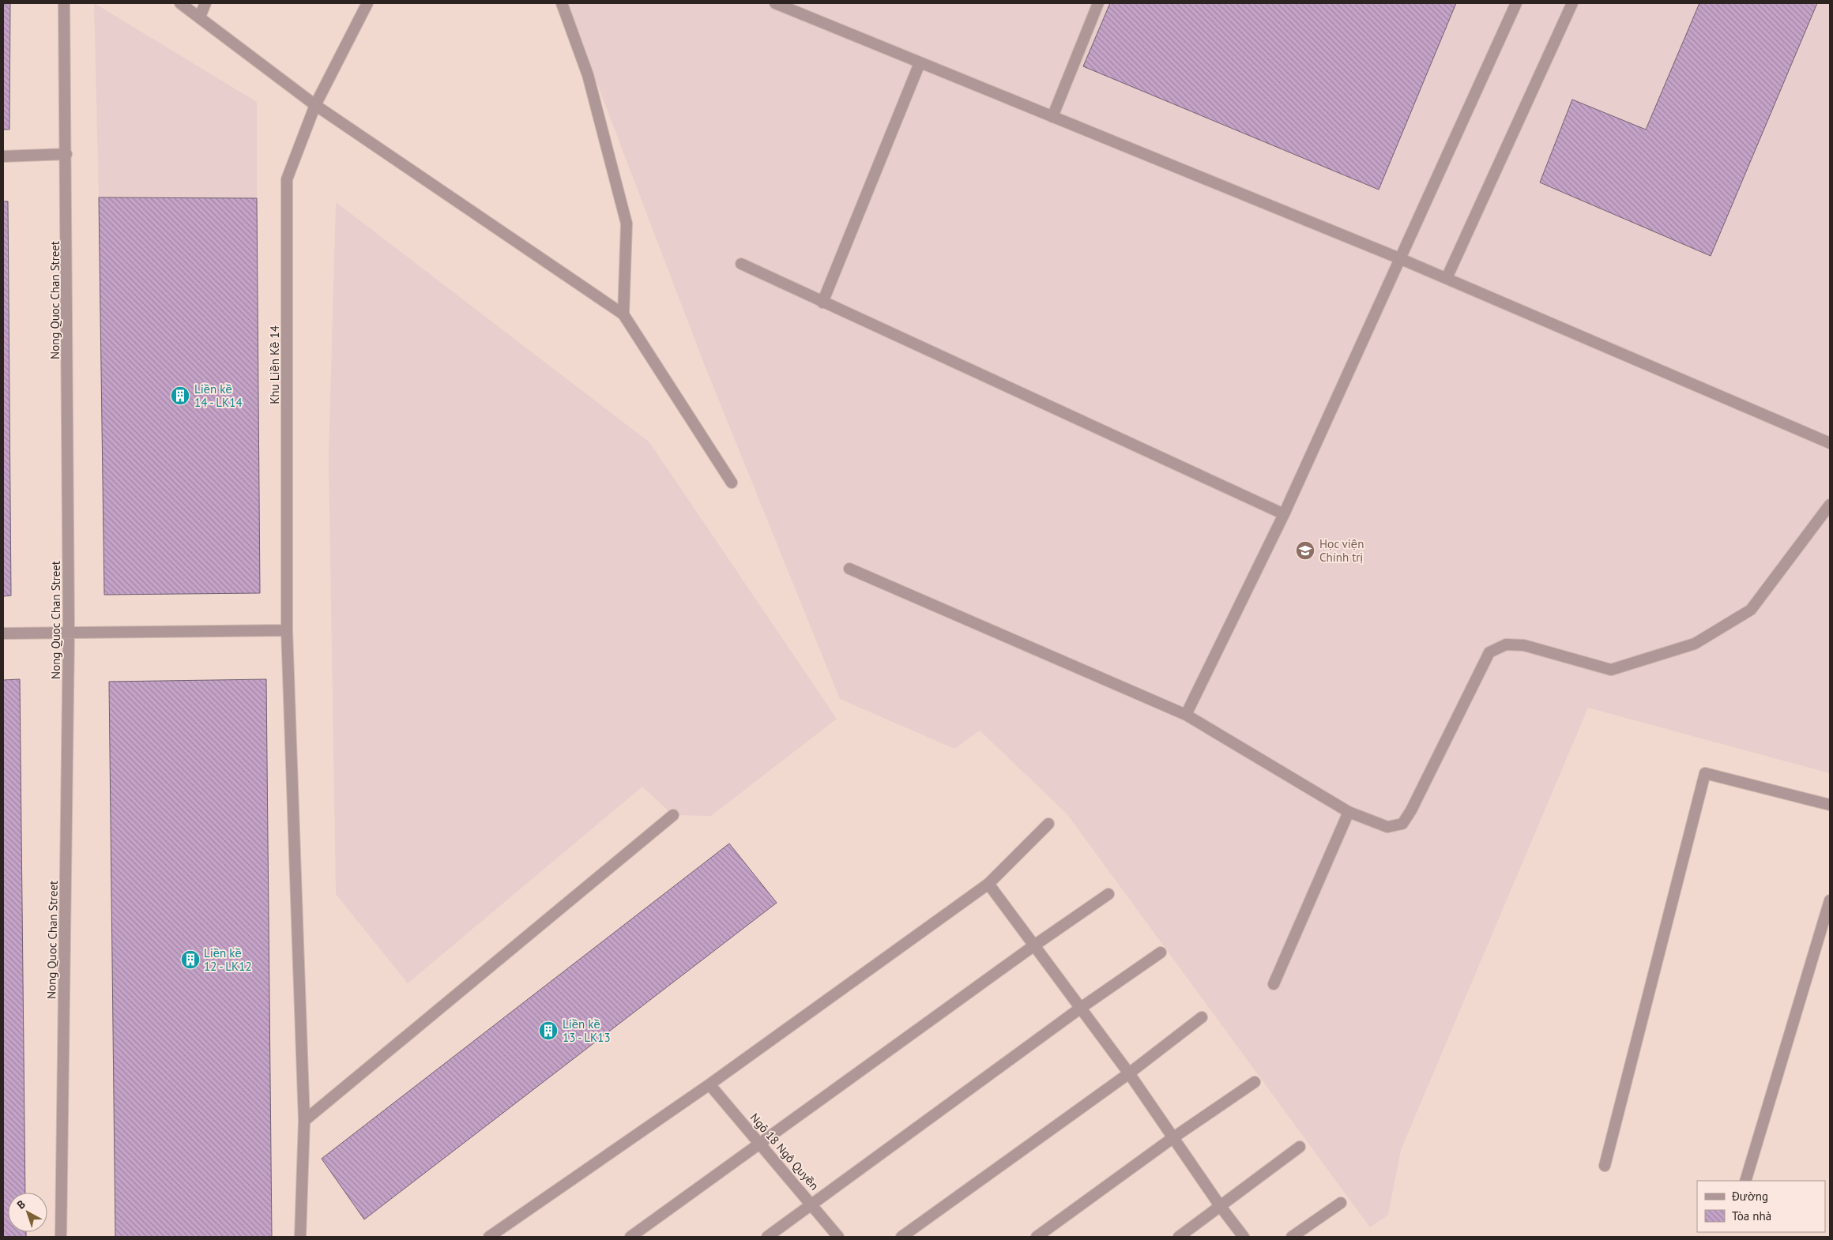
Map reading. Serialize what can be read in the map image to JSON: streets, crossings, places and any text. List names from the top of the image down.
{
  "streets": {
    "street": ["Nong Quoc Chan Street", "Khu Liền Kề 14", "Ngõ 18 Ngô Quyền"]
  },
  "places": {
    "building": ["Liền kề 14 - LK14", "Liền kề 12 - LK12", "Liền kề 13 - LK13"],
    "school or university": ["Học viện Chính trị"]
  },
  "legend": ["Đường", "Tòa nhà"],
  "north": "top left"
}
